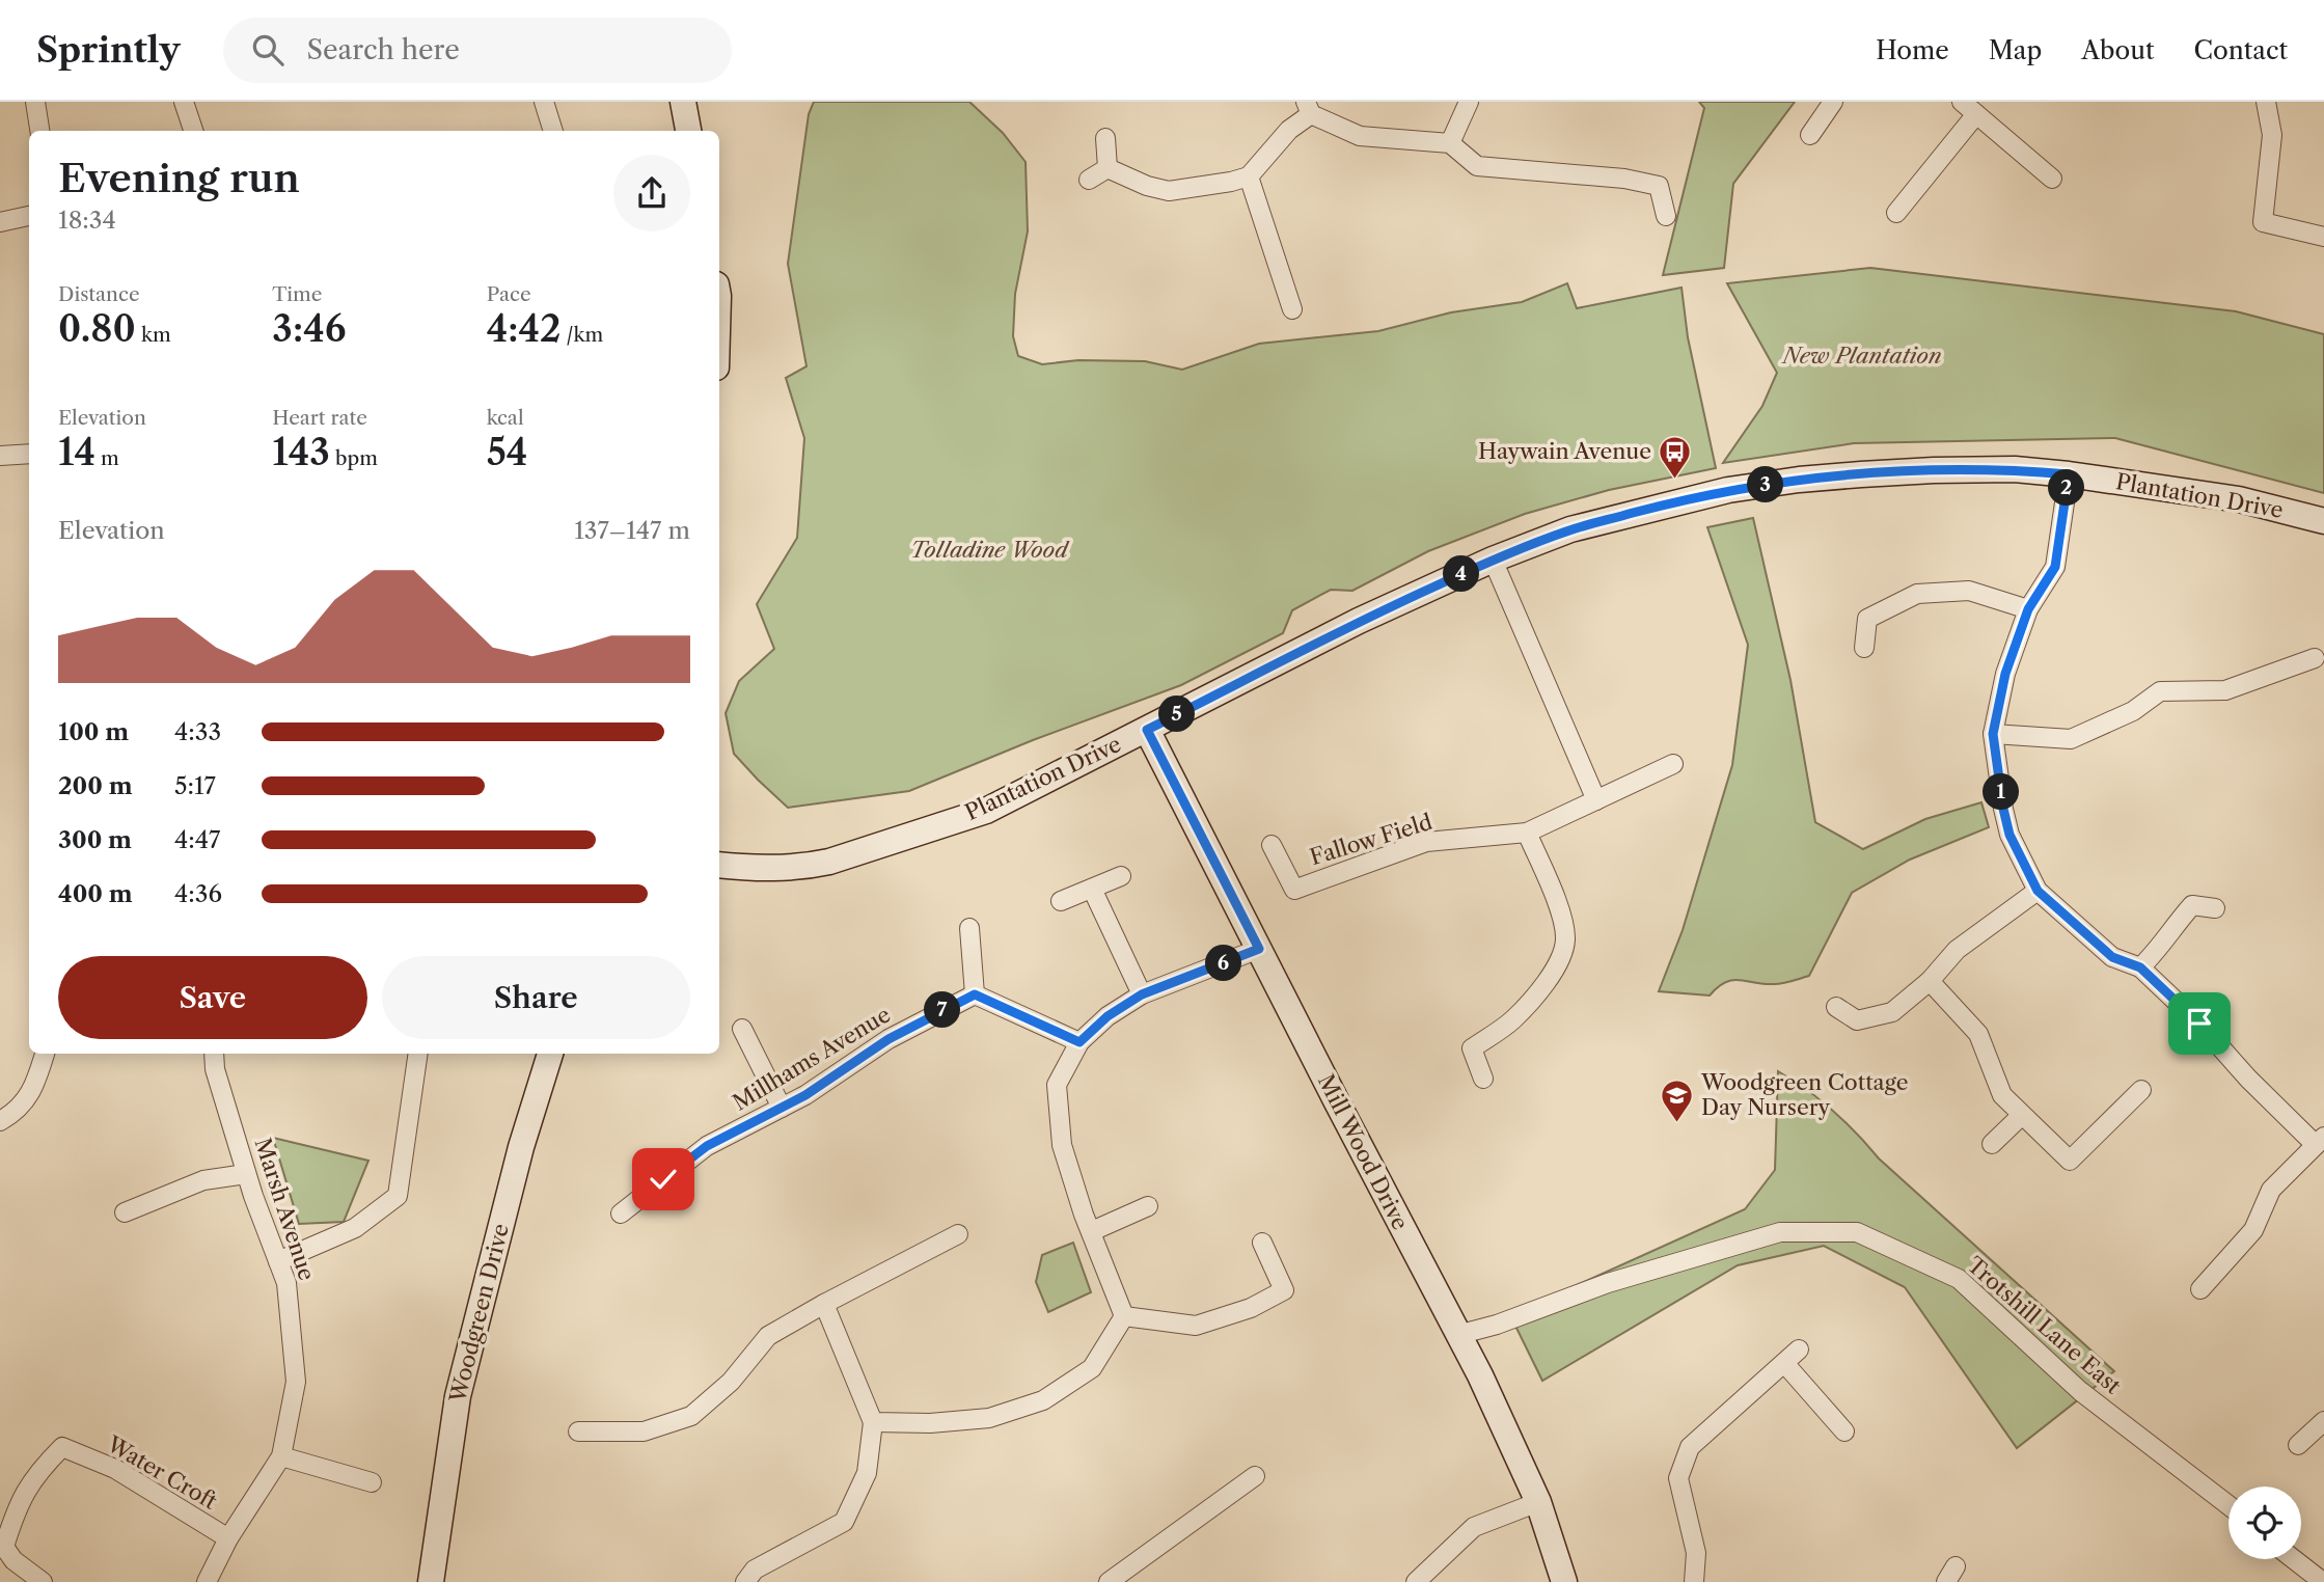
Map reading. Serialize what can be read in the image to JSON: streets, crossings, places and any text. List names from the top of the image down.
{
  "streets": {
    "street": [
      "Plantation Drive",
      "Fallow Field",
      "Millhams Avenue",
      "Mill Wood Drive",
      "Marsh Avenue",
      "Woodgreen Drive",
      "Trotshill Lane East",
      "Water Croft"
    ]
  },
  "crossings": [
    ["Plantation Drive", "Mill Wood Drive"],
    ["Mill Wood Drive", "Trotshill Lane East"],
    ["Marsh Avenue", "Water Croft"]
  ],
  "parks": ["New Plantation", "Tolladine Wood"],
  "places": {
    "bus stop": ["Haywain Avenue"],
    "school or university": ["Woodgreen Cottage Day Nursery"]
  },
  "page": {
    "header": "Sprintly",
    "search": "Search here",
    "nav": [
      "Home",
      "Map",
      "About",
      "Contact"
    ],
    "heading": ["Evening run", "18:34"],
    "stats": [
      ["Distance", "0.80 km"],
      ["Time", "3:46"],
      ["Pace", "4:42 /km"],
      ["Elevation", "14 m"],
      ["Heart rate", "143 bpm"],
      ["kcal", "54"]
    ],
    "pins": [
      "3",
      "2",
      "4",
      "5",
      "1",
      "6",
      "7"
    ],
    "chart": ["Elevation", "137–147 m"],
    "list": [
      {
        "name": "100 m",
        "note": "4:33"
      },
      {
        "name": "200 m",
        "note": "5:17"
      },
      {
        "name": "300 m",
        "note": "4:47"
      },
      {
        "name": "400 m",
        "note": "4:36"
      }
    ],
    "buttons": ["Save", "Share"]
  }
}
